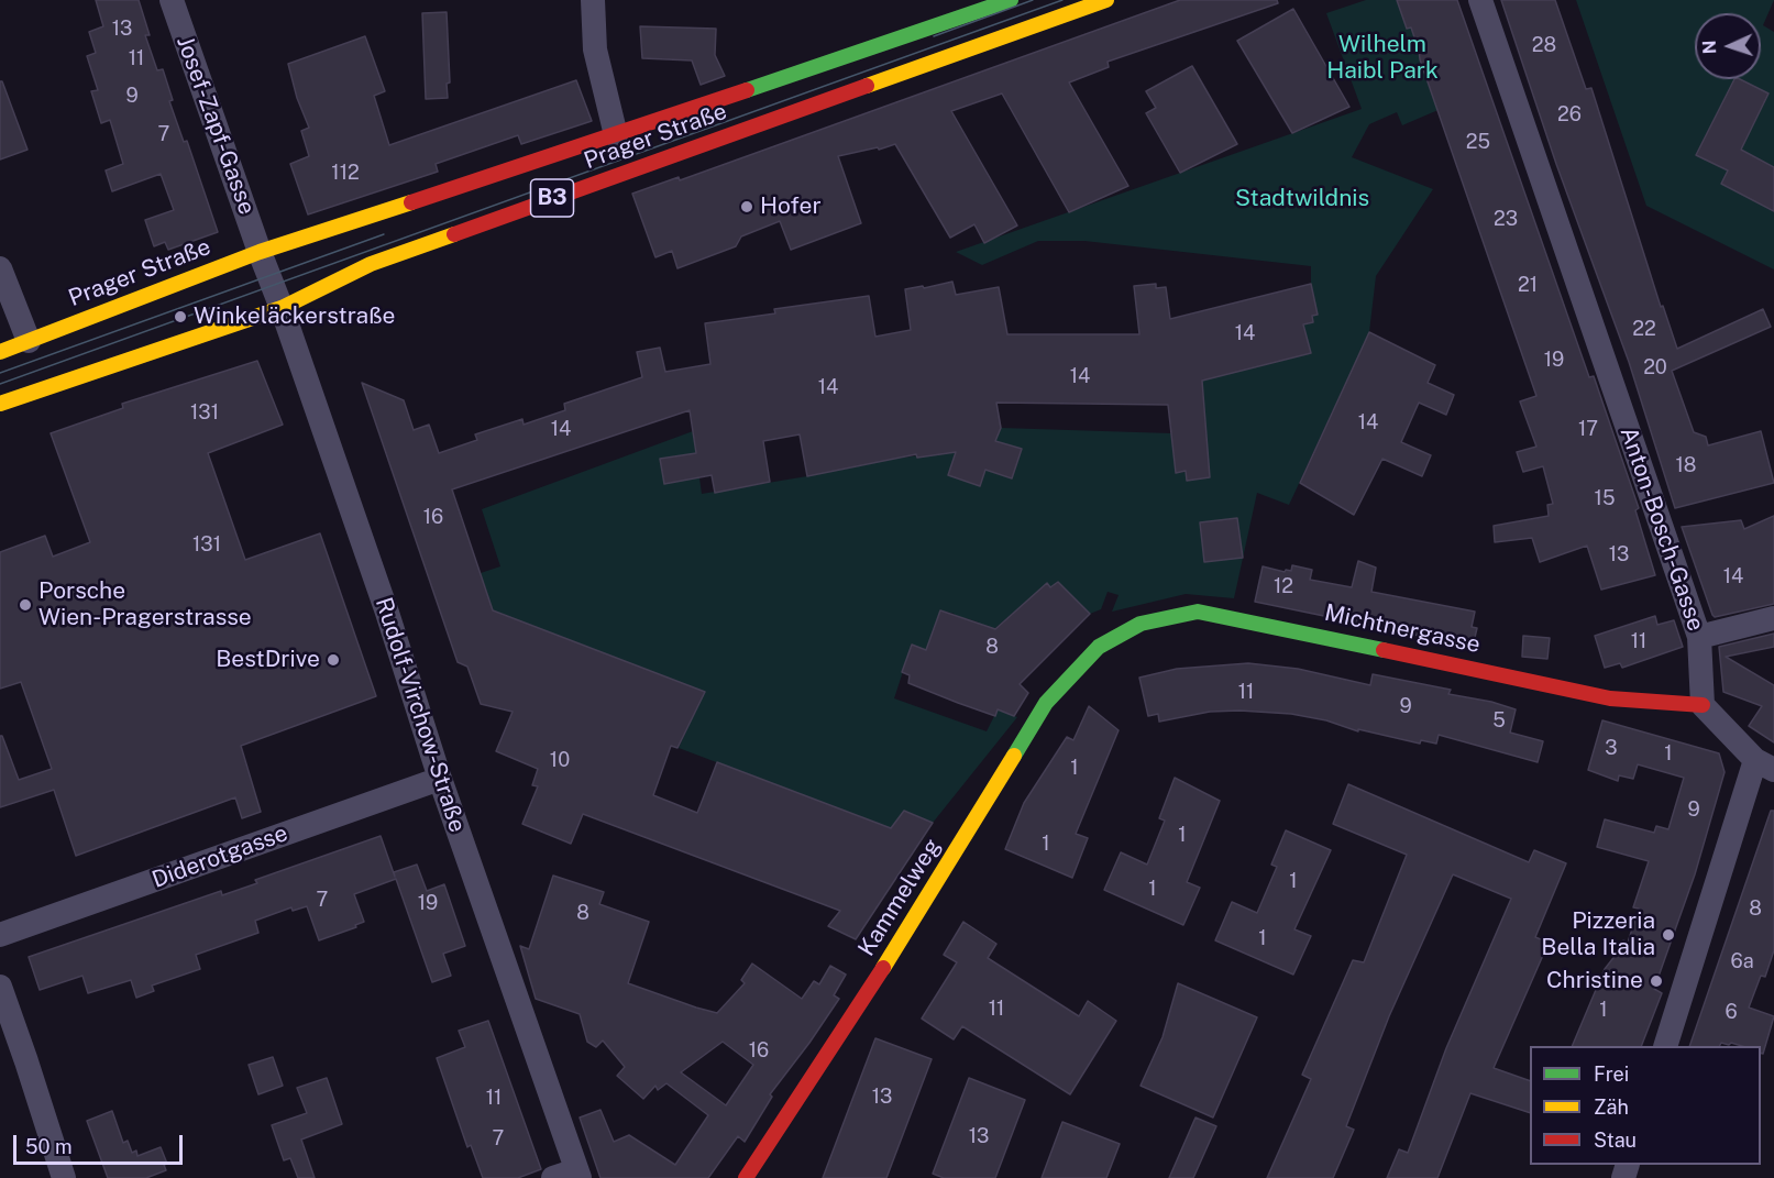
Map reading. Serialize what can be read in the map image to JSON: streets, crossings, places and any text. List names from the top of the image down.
{
  "streets": {
    "main road": [
      "Prager Straße",
      "B3",
      "Michtnergasse",
      "Kammelweg"
    ],
    "street": [
      "Josef-Zapf-Gasse",
      "Anton-Bosch-Gasse",
      "Rudolf-Virchow-Straße",
      "Diderotgasse"
    ]
  },
  "crossings": [
    ["Josef-Zapf-Gasse", "Prager Straße"],
    ["Josef-Zapf-Gasse", "Rudolf-Virchow-Straße"],
    ["Prager Straße", "Rudolf-Virchow-Straße"],
    ["Anton-Bosch-Gasse", "Michtnergasse"],
    ["Michtnergasse", "Kammelweg"],
    ["Rudolf-Virchow-Straße", "Diderotgasse"]
  ],
  "parks": ["Wilhelm Haibl Park", "Stadtwildnis"],
  "places": [
    "Hofer",
    "Winkeläckerstraße",
    "Porsche Wien-Pragerstrasse",
    "BestDrive",
    "Pizzeria Bella Italia",
    "Christine"
  ],
  "house_numbers": [
    "13",
    "28",
    "11",
    "9",
    "26",
    "7",
    "25",
    "112",
    "23",
    "21",
    "22",
    "14",
    "19",
    "20",
    "14",
    "14",
    "131",
    "14",
    "14",
    "17",
    "18",
    "15",
    "16",
    "131",
    "13",
    "14",
    "12",
    "11",
    "8",
    "11",
    "9",
    "5",
    "3",
    "1",
    "10",
    "1",
    "9",
    "1",
    "1",
    "1",
    "1",
    "7",
    "19",
    "8",
    "8",
    "1",
    "6a",
    "11",
    "1",
    "6",
    "16",
    "13",
    "11",
    "13",
    "7"
  ],
  "legend": ["Frei", "Zäh", "Stau"],
  "scale_bar": "50 m",
  "north": "left"
}
